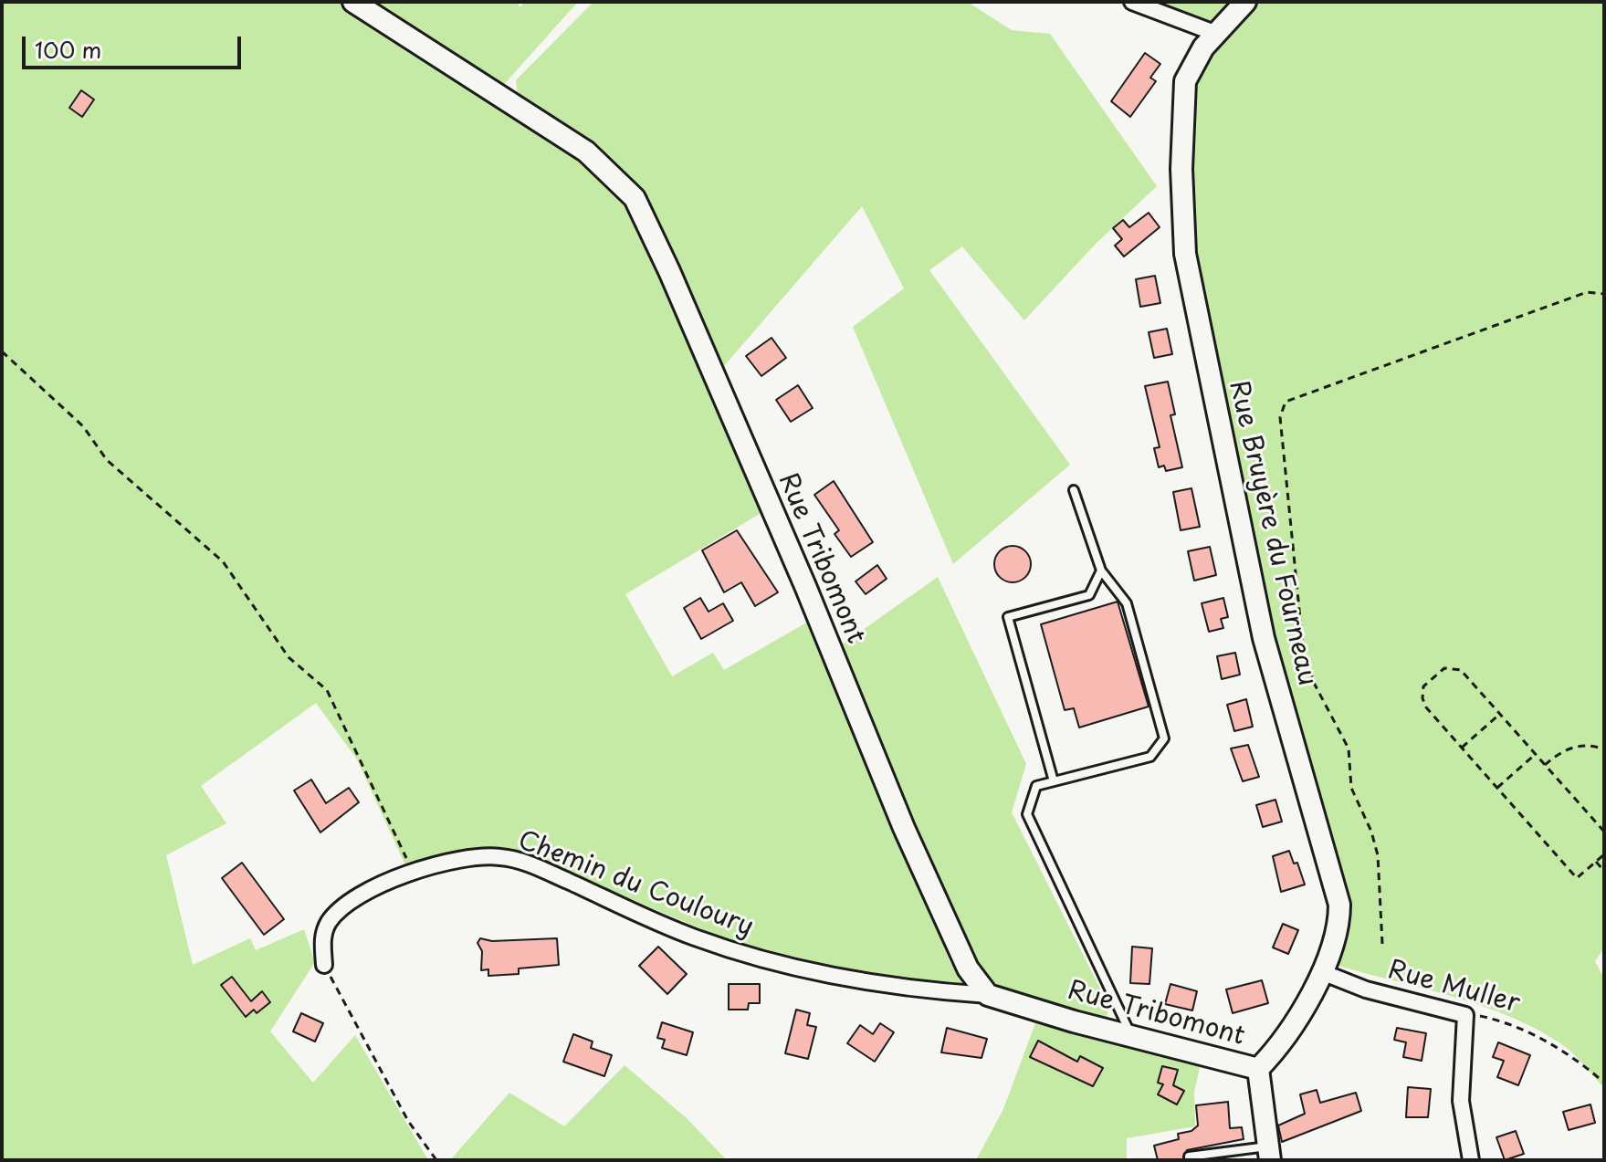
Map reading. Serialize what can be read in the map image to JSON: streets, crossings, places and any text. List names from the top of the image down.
{
  "streets": {
    "street": [
      "Rue Bruyère du Fourneau",
      "Rue Tribomont",
      "Chemin du Couloury",
      "Rue Muller"
    ]
  },
  "crossings": [
    ["Rue Bruyère du Fourneau", "Rue Tribomont"],
    ["Rue Bruyère du Fourneau", "Rue Muller"],
    ["Rue Tribomont", "Chemin du Couloury"]
  ],
  "scale_bar": "100 m"
}
